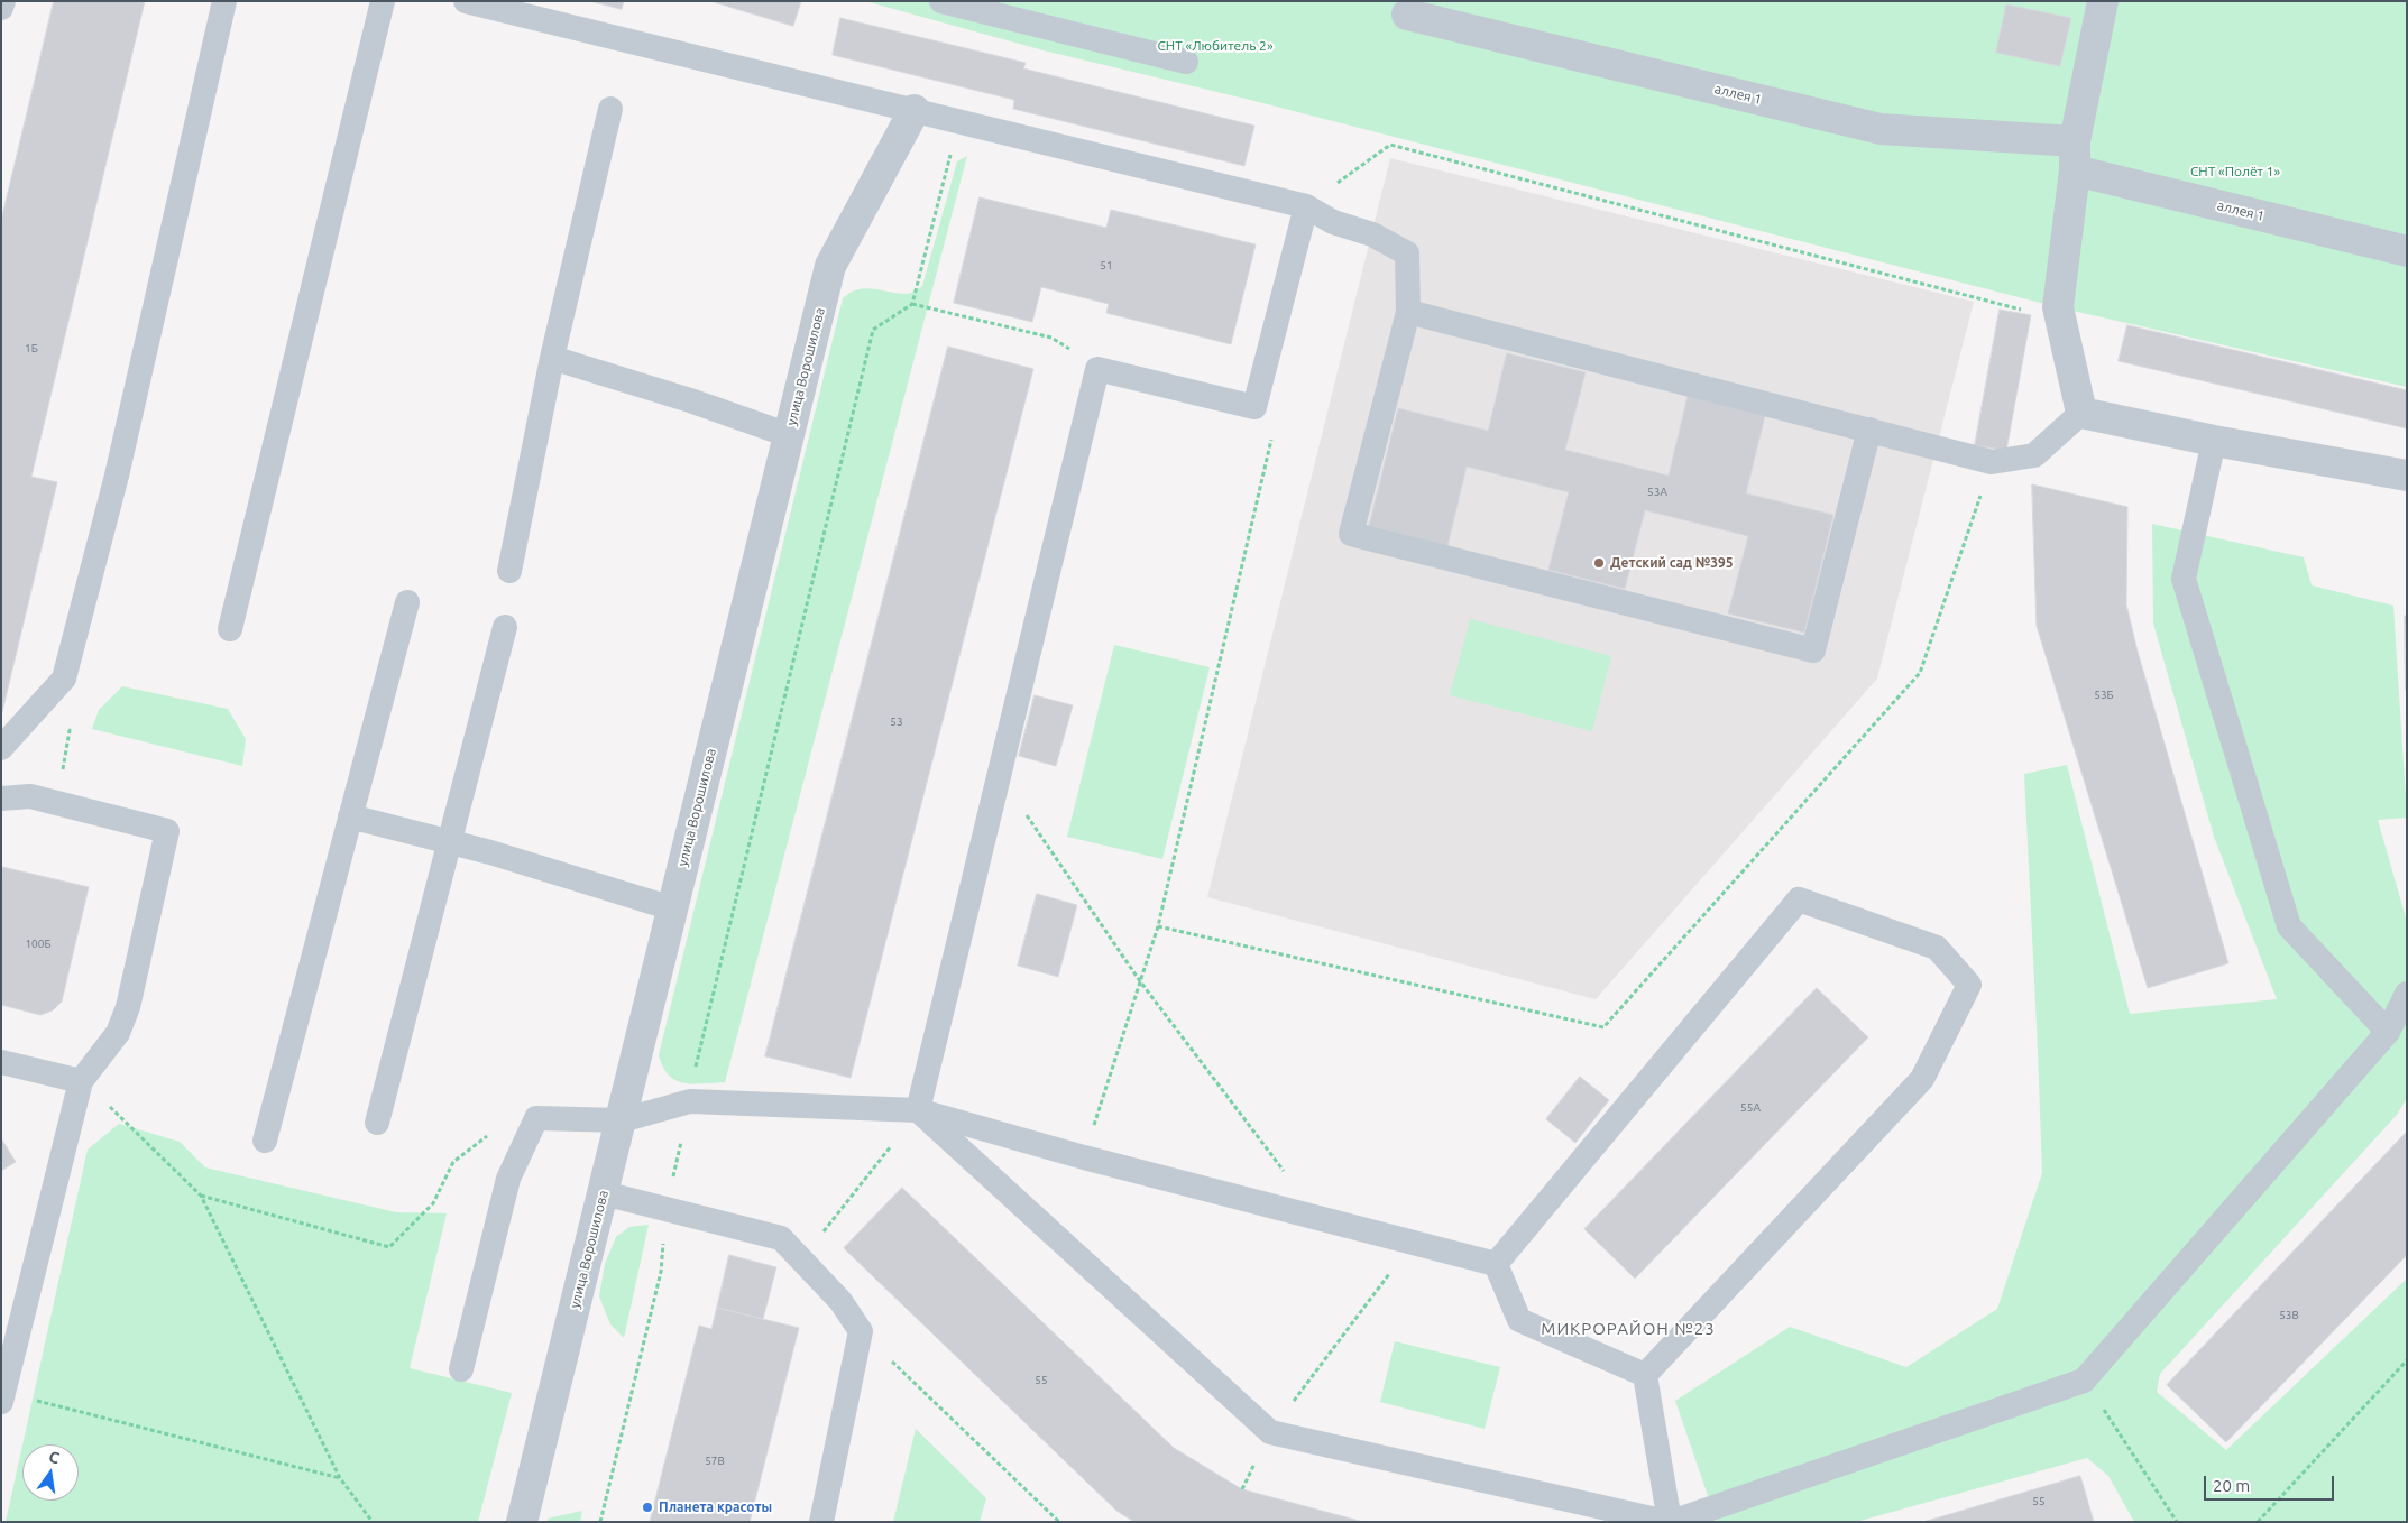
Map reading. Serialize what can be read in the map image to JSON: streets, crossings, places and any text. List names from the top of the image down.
{
  "streets": {
    "street": ["аллея 1", "улица Ворошилова"]
  },
  "districts": ["МИКРОРАЙОН №23"],
  "parks": ["СНТ «Любитель 2»", "СНТ «Полёт 1»"],
  "places": ["Детский сад №395", "Планета красоты"],
  "house_numbers": [
    "51",
    "1Б",
    "53А",
    "53Б",
    "53",
    "100Б",
    "55А",
    "53В",
    "55",
    "57В",
    "55"
  ],
  "scale_bar": "20 m",
  "north": "top"
}
